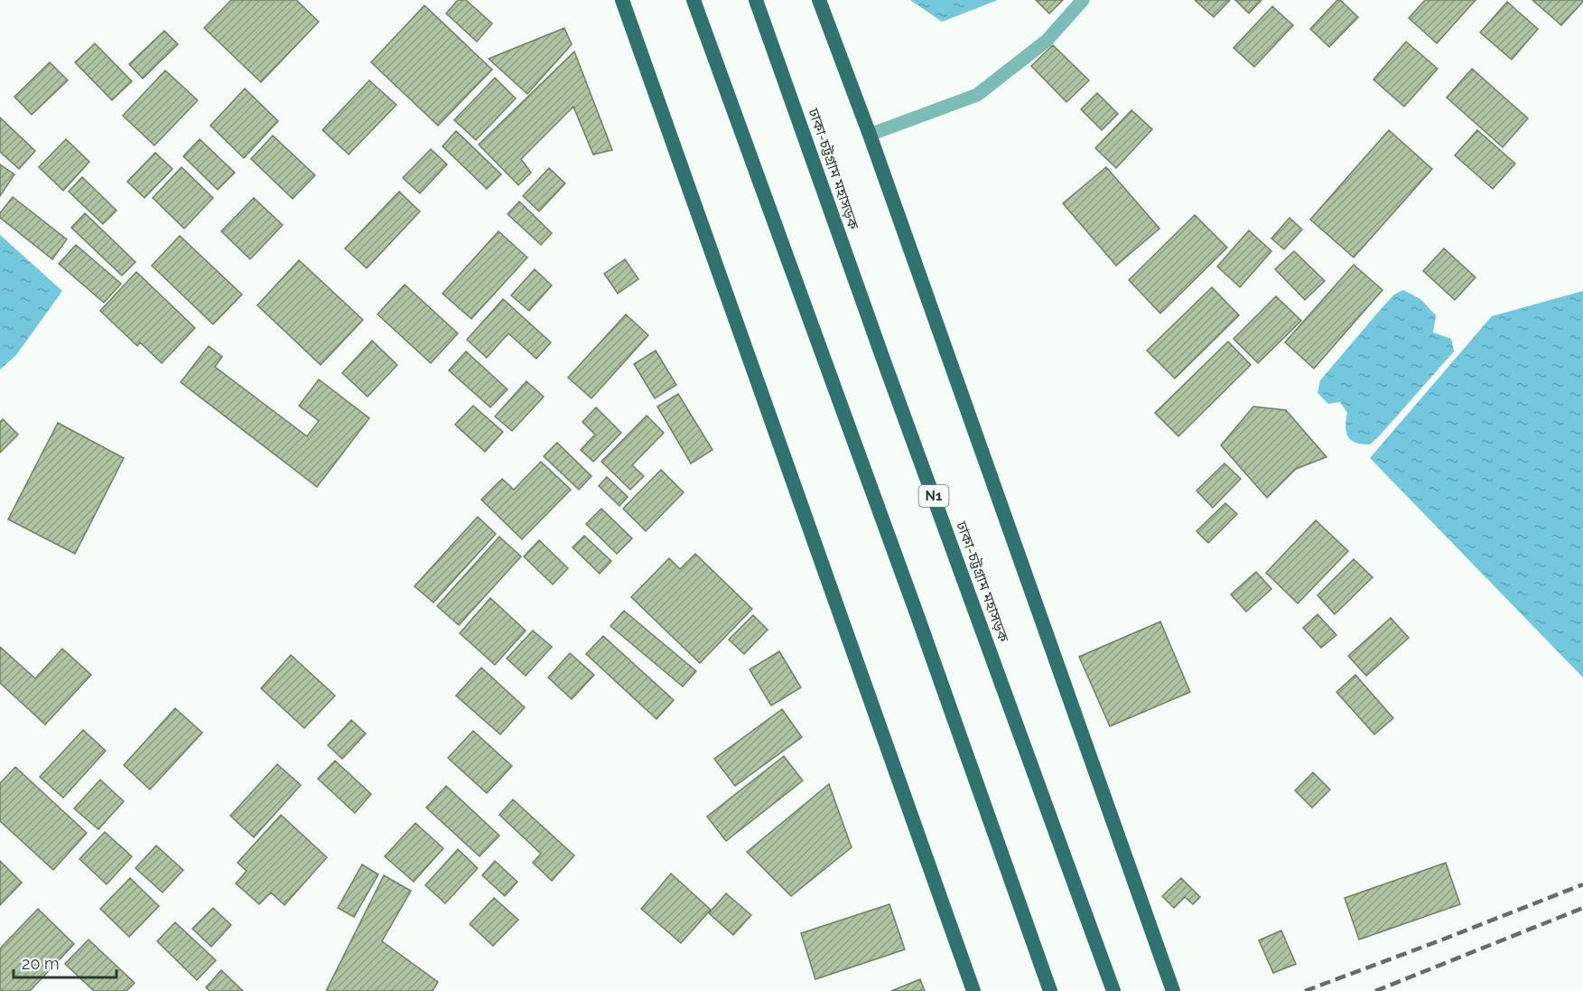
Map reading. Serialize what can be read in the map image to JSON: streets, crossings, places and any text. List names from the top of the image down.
{
  "streets": {
    "highway": ["ঢাকা-চট্টগ্রাম মহাসড়ক", "N1"]
  },
  "scale_bar": "20 m"
}
